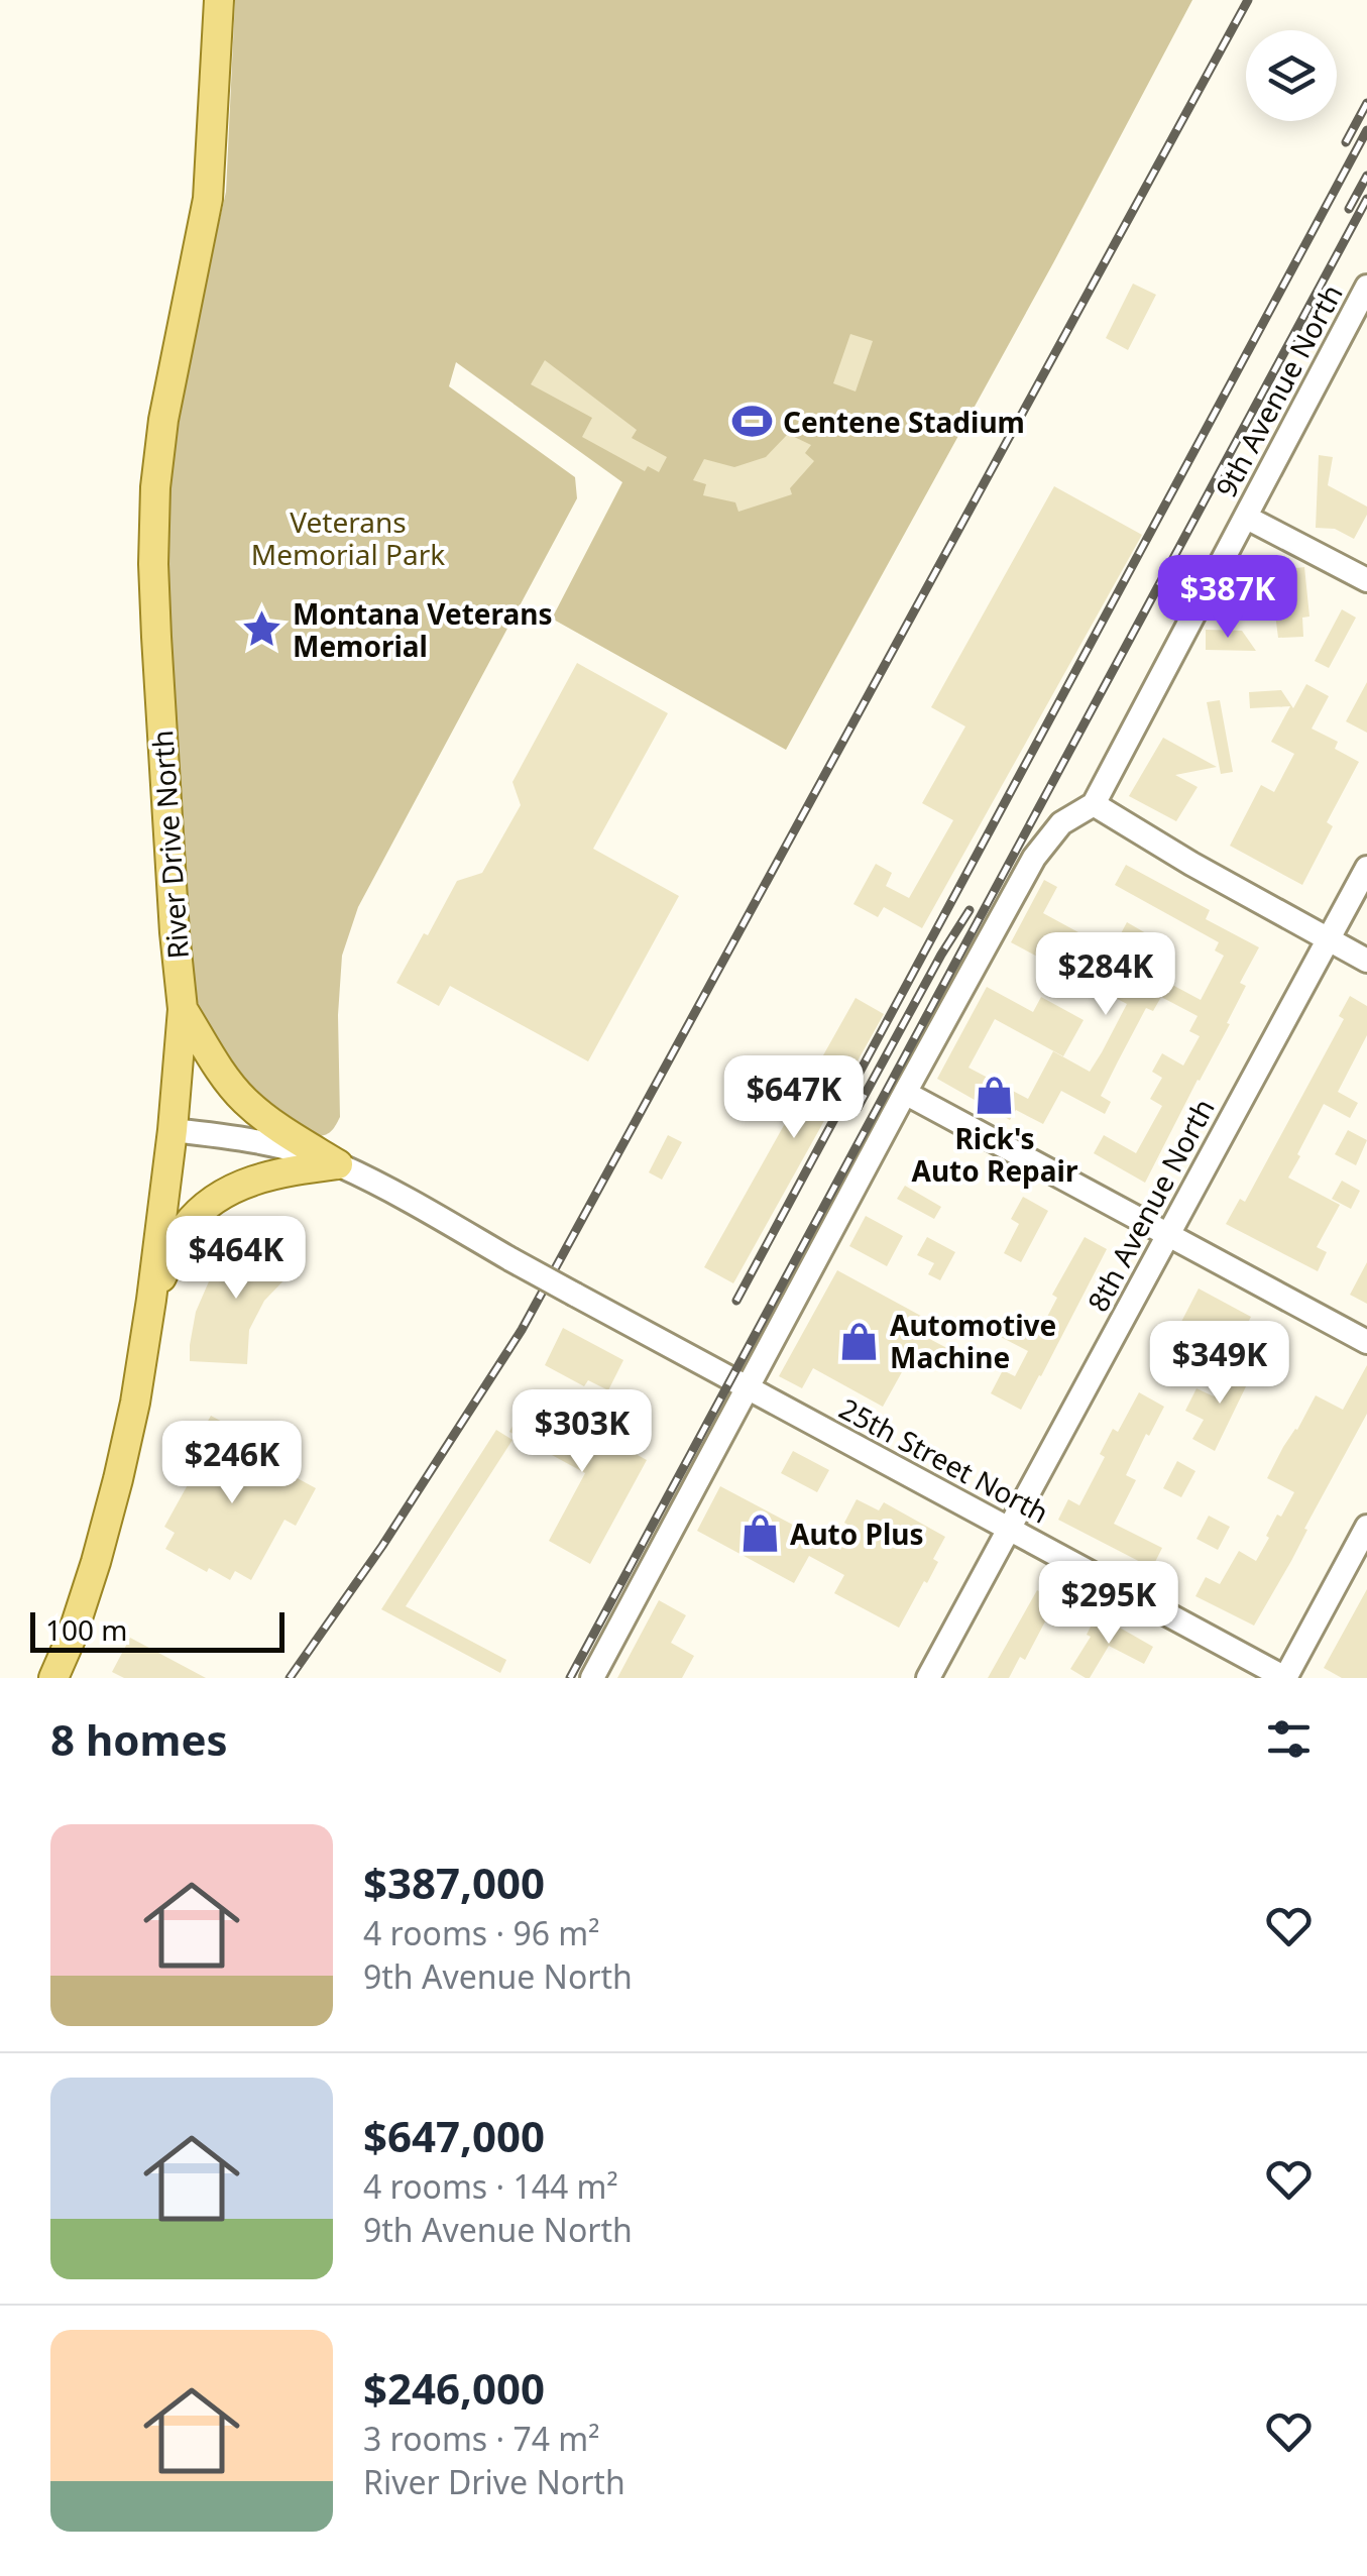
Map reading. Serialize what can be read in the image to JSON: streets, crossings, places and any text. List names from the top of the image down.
{
  "streets": {
    "main road": ["River Drive North"],
    "street": ["9th Avenue North", "8th Avenue North", "25th Street North"]
  },
  "crossings": [
    ["9th Avenue North", "25th Street North"],
    ["8th Avenue North", "25th Street North"]
  ],
  "parks": ["Veterans Memorial Park"],
  "places": {
    "sports": ["Centene Stadium"],
    "place": ["Montana Veterans Memorial"],
    "shop": ["Rick's Auto Repair", "Automotive Machine", "Auto Plus"]
  },
  "scale_bar": "100 m",
  "page": {
    "price": [
      "$387K",
      "$284K",
      "$647K",
      "$464K",
      "$349K",
      "$303K",
      "$246K",
      "$295K"
    ],
    "scale": "100 m",
    "heading": "8 homes",
    "list": [
      {
        "name": "$387,000",
        "note": "4 rooms · 96 m² · 9th Avenue North"
      },
      {
        "name": "$647,000",
        "note": "4 rooms · 144 m² · 9th Avenue North"
      },
      {
        "name": "$246,000",
        "note": "3 rooms · 74 m² · River Drive North"
      }
    ]
  }
}
